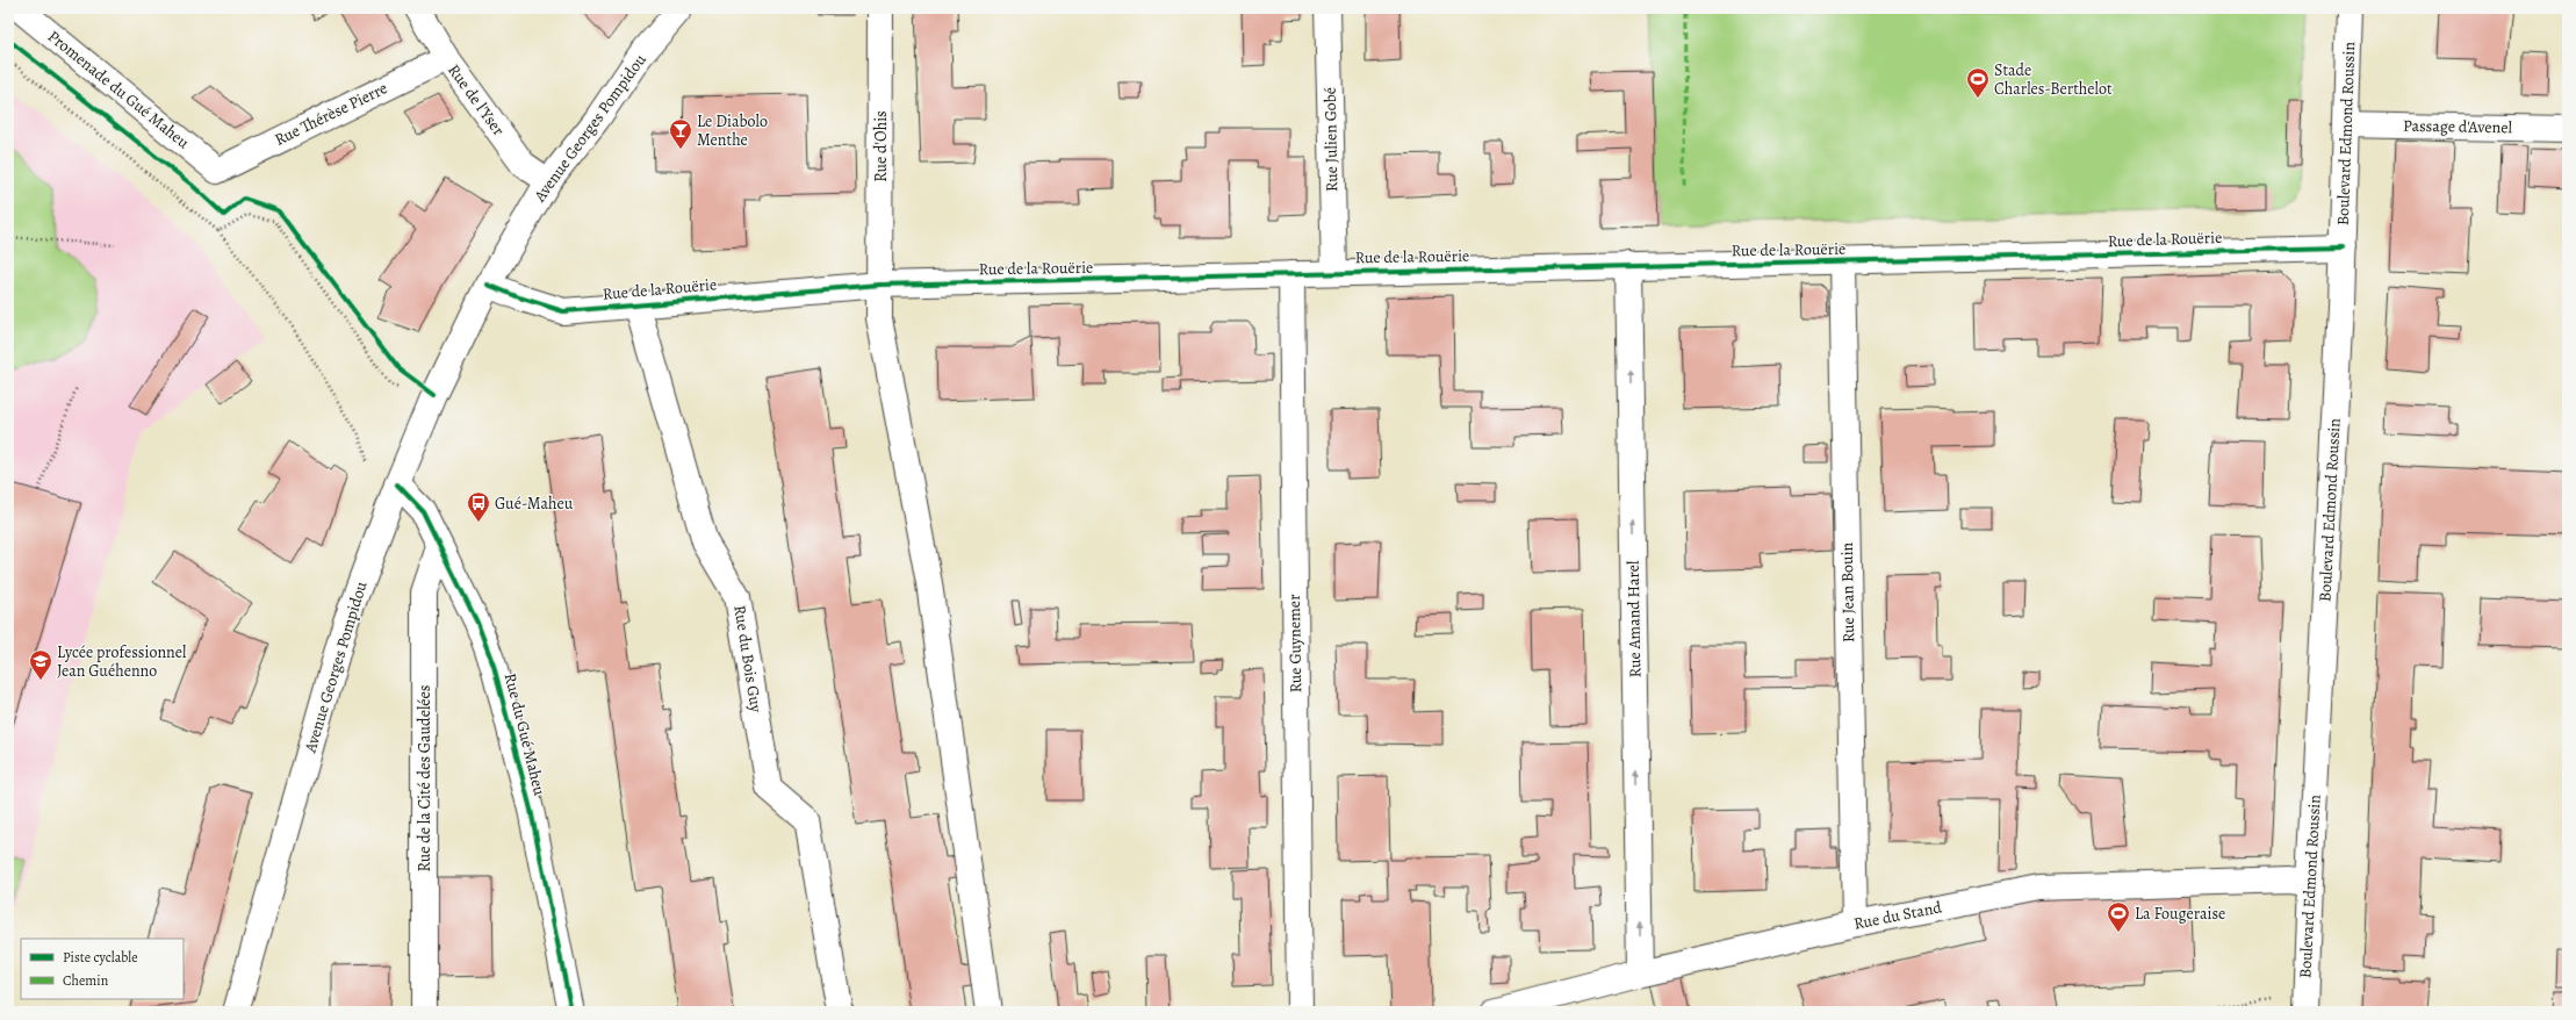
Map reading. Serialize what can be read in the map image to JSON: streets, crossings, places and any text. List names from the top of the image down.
{
  "streets": {
    "street": [
      "Promenade du Gué Maheu",
      "Rue de l'Yser",
      "Rue Thérèse Pierre",
      "Passage d'Avenel",
      "Avenue Georges Pompidou",
      "Boulevard Edmond Roussin",
      "Rue Julien Gobé",
      "Rue d'Ohis",
      "Rue de la Rouërie",
      "Rue Jean Bouin",
      "Rue Amand Harel",
      "Rue Guynemer",
      "Rue du Bois Guy",
      "Rue du Gué Maheu",
      "Rue de la Cité des Gaudelées",
      "Rue du Stand"
    ]
  },
  "crossings": [
    ["Promenade du Gué Maheu", "Rue Thérèse Pierre"],
    ["Rue de l'Yser", "Rue Thérèse Pierre"],
    ["Rue de l'Yser", "Avenue Georges Pompidou"],
    ["Passage d'Avenel", "Boulevard Edmond Roussin"],
    ["Avenue Georges Pompidou", "Rue de la Rouërie"],
    ["Avenue Georges Pompidou", "Rue du Gué Maheu"],
    ["Boulevard Edmond Roussin", "Rue de la Rouërie"],
    ["Boulevard Edmond Roussin", "Rue du Stand"],
    ["Rue Julien Gobé", "Rue de la Rouërie"],
    ["Rue d'Ohis", "Rue de la Rouërie"],
    ["Rue de la Rouërie", "Rue Jean Bouin"],
    ["Rue de la Rouërie", "Rue Amand Harel"],
    ["Rue de la Rouërie", "Rue Guynemer"],
    ["Rue de la Rouërie", "Rue du Bois Guy"],
    ["Rue Jean Bouin", "Rue du Stand"],
    ["Rue Amand Harel", "Rue du Stand"],
    ["Rue du Gué Maheu", "Rue de la Cité des Gaudelées"]
  ],
  "one_way": ["Rue Amand Harel"],
  "places": {
    "sports": ["Stade Charles-Berthelot", "La Fougeraise"],
    "bar": ["Le Diabolo Menthe"],
    "bus stop": ["Gué-Maheu"],
    "school or university": ["Lycée professionnel Jean Guéhenno"]
  },
  "legend": ["Piste cyclable", "Chemin"]
}
